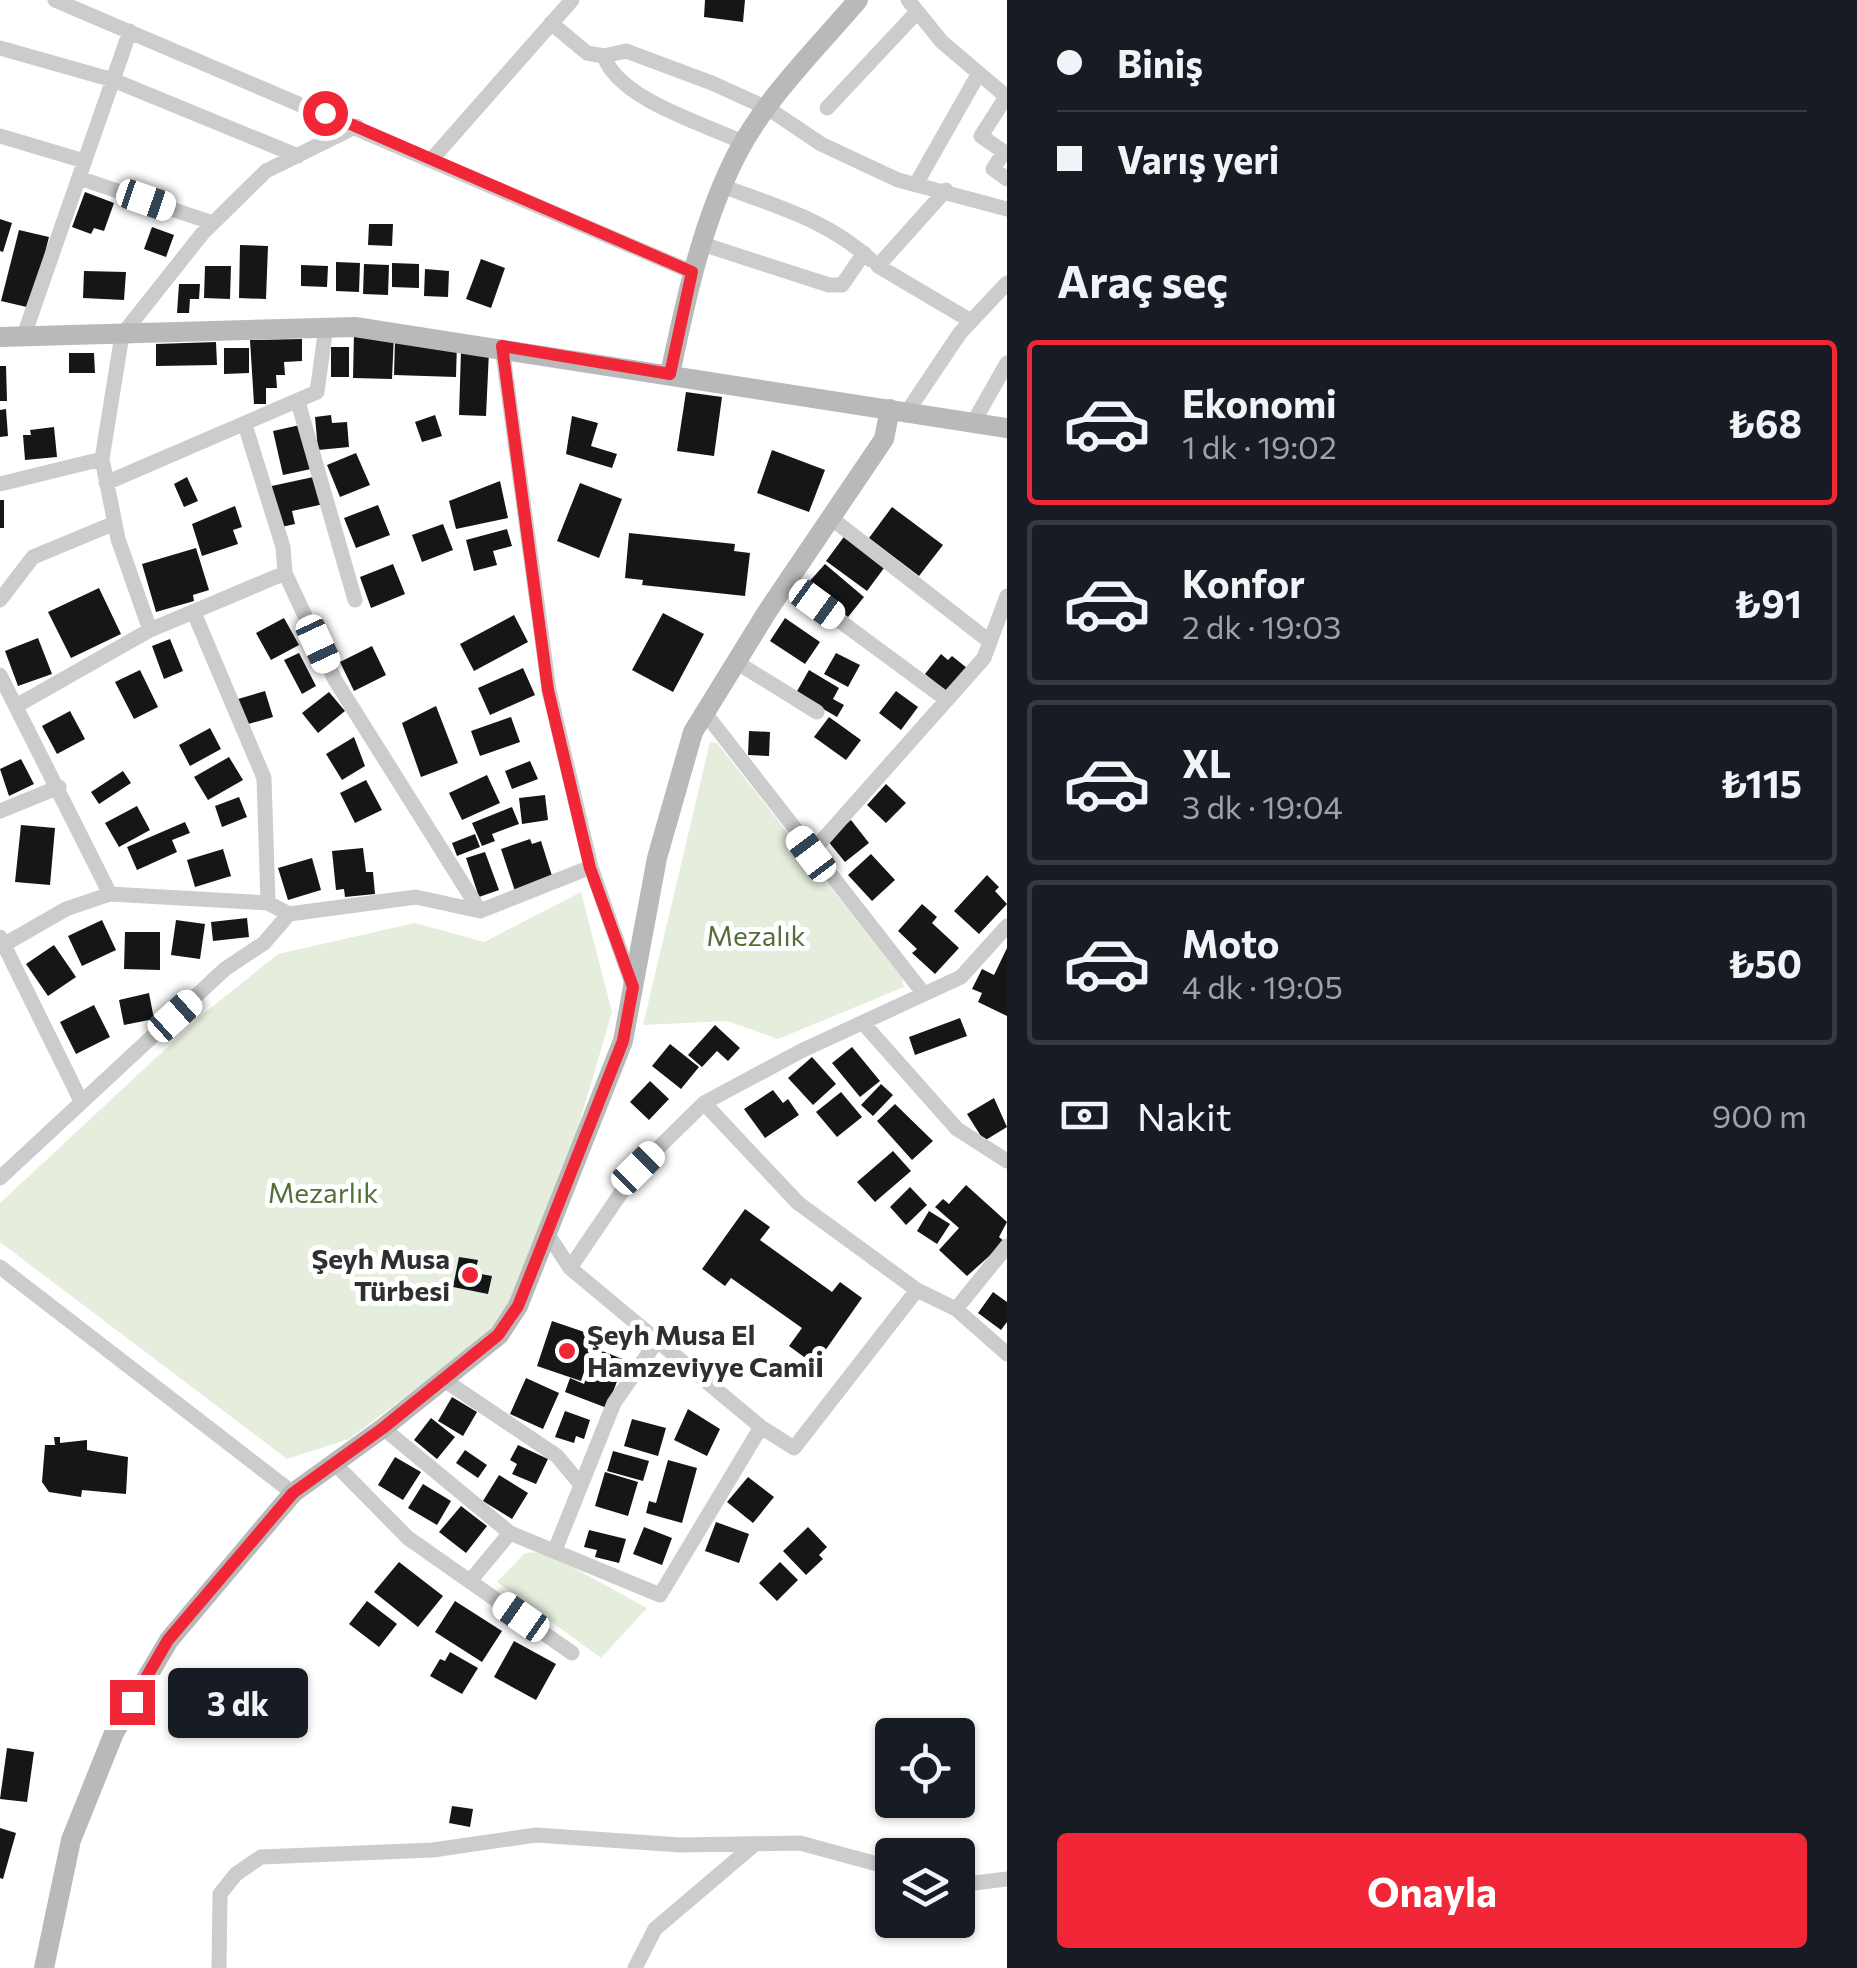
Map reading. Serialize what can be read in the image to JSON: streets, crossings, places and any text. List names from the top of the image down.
{
  "parks": ["Mezalık", "Mezarlık"],
  "places": ["Şeyh Musa Türbesi", "Şeyh Musa El Hamzeviyye Camiİ"],
  "page": {
    "banner": ["Biniş", "Varış yeri"],
    "heading": "Araç seç",
    "list": [
      {
        "name": "Ekonomi",
        "note": "1 dk · 19:02",
        "value": "₺68"
      },
      {
        "name": "Konfor",
        "note": "2 dk · 19:03",
        "value": "₺91"
      },
      {
        "name": "XL",
        "note": "3 dk · 19:04",
        "value": "₺115"
      },
      {
        "name": "Moto",
        "note": "4 dk · 19:05",
        "value": "₺50"
      }
    ],
    "pay": ["Nakit", "900 m"],
    "bubble": "3 dk",
    "buttons": "Onayla"
  }
}
